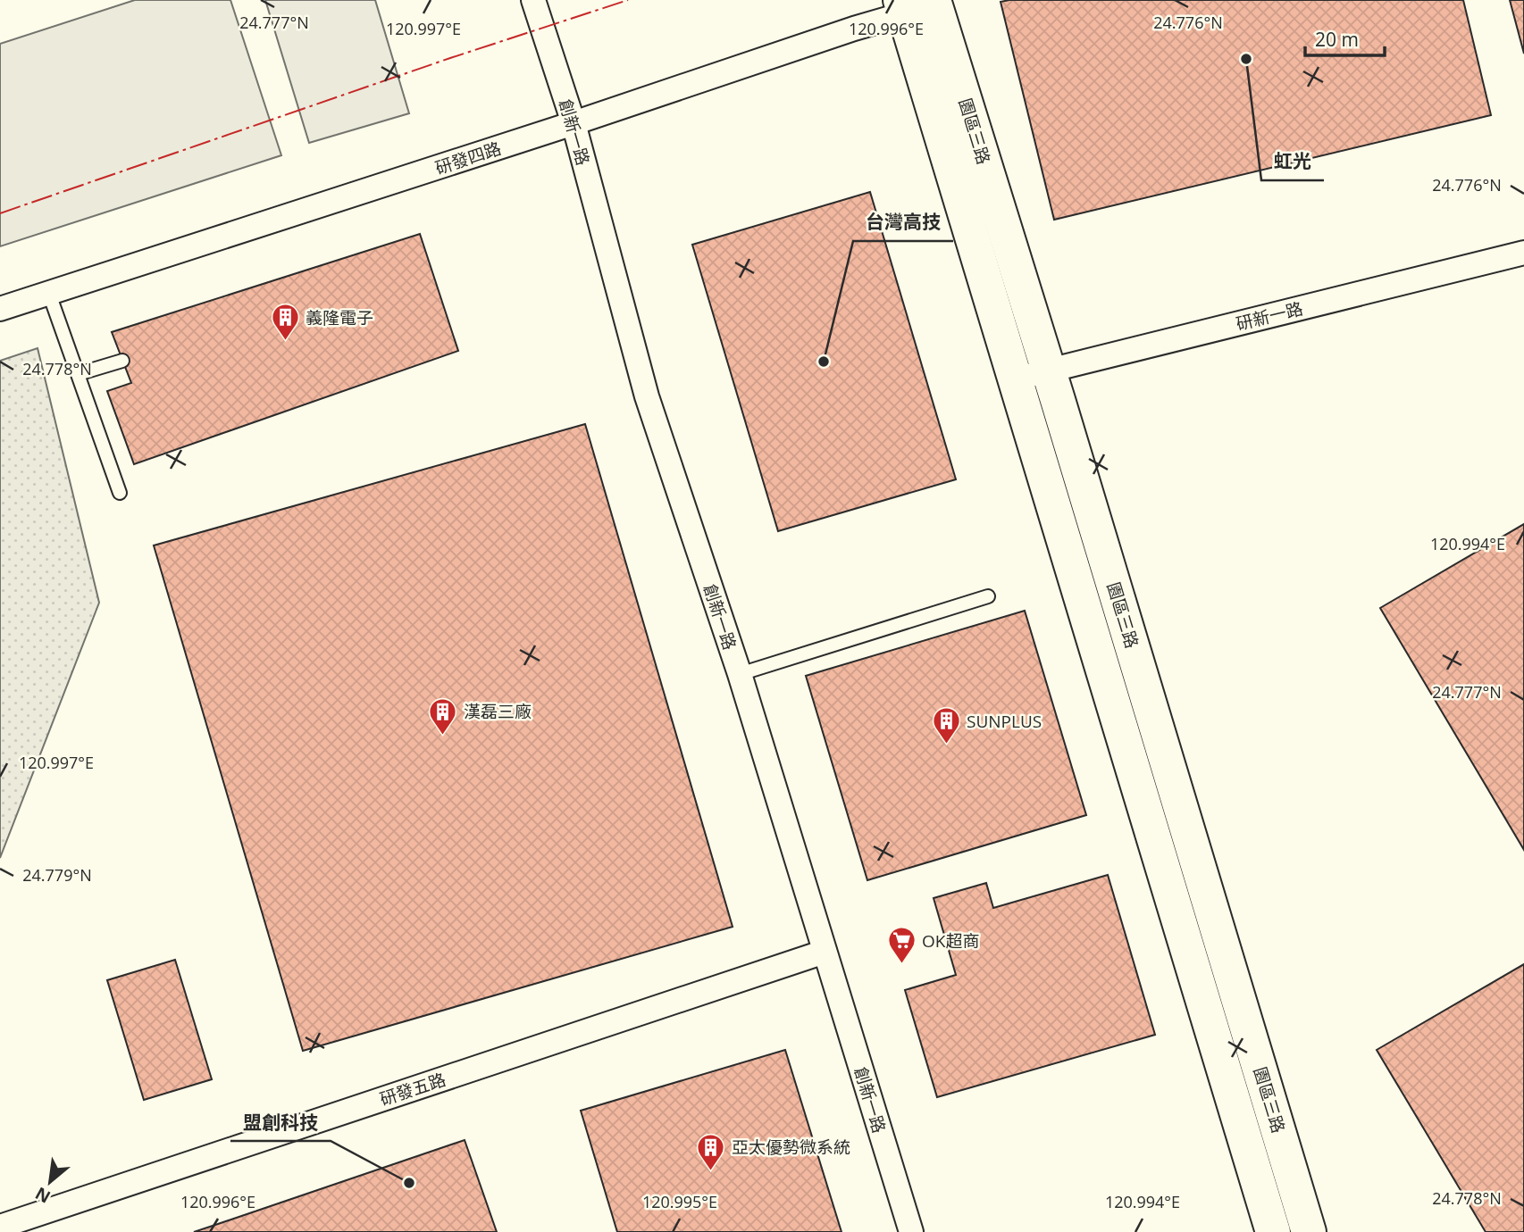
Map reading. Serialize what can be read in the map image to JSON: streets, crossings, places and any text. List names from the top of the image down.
{
  "streets": {
    "street": [
      "園區三路",
      "創新一路",
      "研發四路",
      "研新一路",
      "研發五路"
    ]
  },
  "crossings": [
    ["園區三路", "研發四路"],
    ["園區三路", "研新一路"],
    ["創新一路", "研發四路"],
    ["創新一路", "研發五路"]
  ],
  "places": {
    "other": ["虹光", "台灣高技", "盟創科技"],
    "building": [
      "義隆電子",
      "漢磊三廠",
      "SUNPLUS",
      "亞太優勢微系統"
    ],
    "supermarket": ["OK超商"]
  },
  "scale_bar": "20 m",
  "north": "bottom left",
  "coordinates": [
    "24.776°N",
    "24.777°N",
    "120.997°E",
    "120.996°E",
    "24.778°N",
    "120.994°E",
    "24.779°N",
    "120.995°E"
  ]
}
